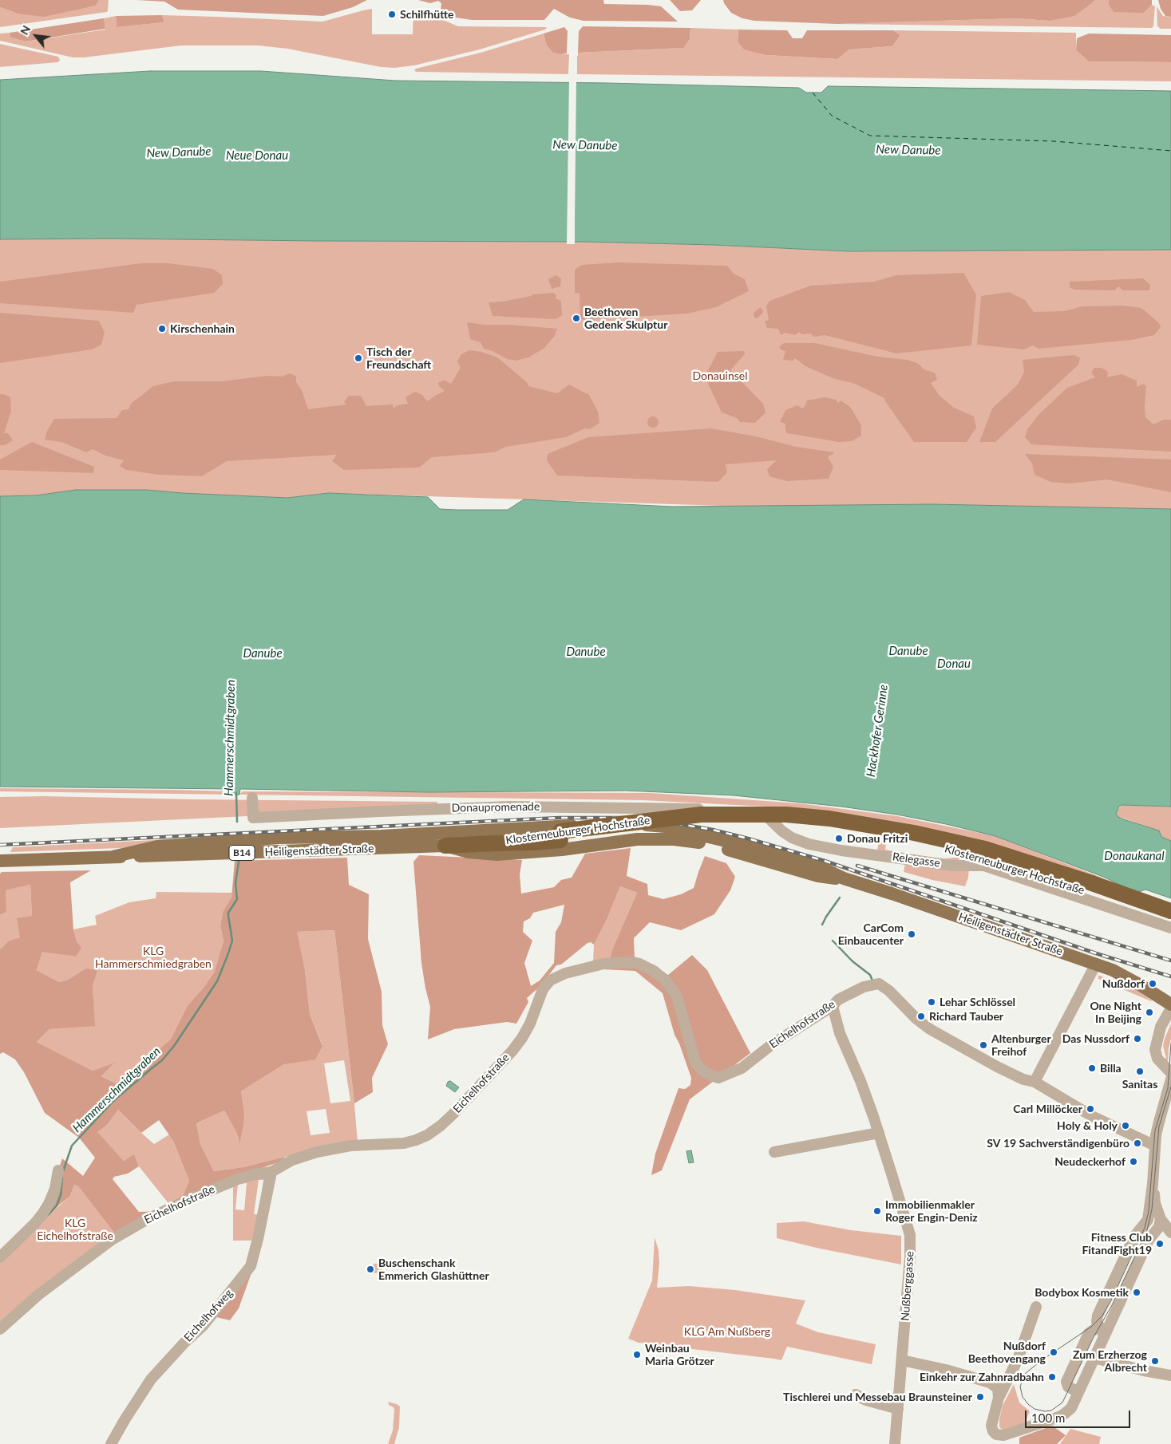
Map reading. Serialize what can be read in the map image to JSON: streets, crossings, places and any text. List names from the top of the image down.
{
  "streets": {
    "highway": ["Klosterneuburger Hochstraße", "Heiligenstädter Straße", "B14"],
    "street": [
      "Donaupromenade",
      "Relegasse",
      "Eichelhofstraße",
      "Nußberggasse",
      "Eichelhofweg"
    ]
  },
  "crossings": [
    ["Donaupromenade", "Relegasse"],
    ["Klosterneuburger Hochstraße", "Heiligenstädter Straße"],
    ["Eichelhofstraße", "Nußberggasse"],
    ["Eichelhofstraße", "Eichelhofweg"]
  ],
  "water": [
    "New Danube",
    "Neue Donau",
    "Danube",
    "Donau",
    "Hackhofer Gerinne",
    "Hammerschmidtgraben",
    "Donaukanal"
  ],
  "parks": [
    "Donauinsel",
    "KLG Hammerschmiedgraben",
    "KLG Eichelhofstraße",
    "KLG Am Nußberg"
  ],
  "places": [
    "Schilfhütte",
    "Beethoven Gedenk Skulptur",
    "Kirschenhain",
    "Tisch der Freundschaft",
    "Donau Fritzi",
    "CarCom Einbaucenter",
    "Nußdorf",
    "Lehar Schlössel",
    "One Night In Beijing",
    "Richard Tauber",
    "Das Nussdorf",
    "Altenburger Freihof",
    "Billa",
    "Sanitas",
    "Carl Millöcker",
    "Holy & Holy",
    "SV 19 Sachverständigenbüro",
    "Neudeckerhof",
    "Immobilienmakler Roger Engin-Deniz",
    "Fitness Club FitandFight19",
    "Buschenschank Emmerich Glashüttner",
    "Bodybox Kosmetik",
    "Nußdorf Beethovengang",
    "Weinbau Maria Grötzer",
    "Zum Erzherzog Albrecht",
    "Einkehr zur Zahnradbahn",
    "Tischlerei und Messebau Braunsteiner"
  ],
  "scale_bar": "100 m",
  "north": "top left"
}
